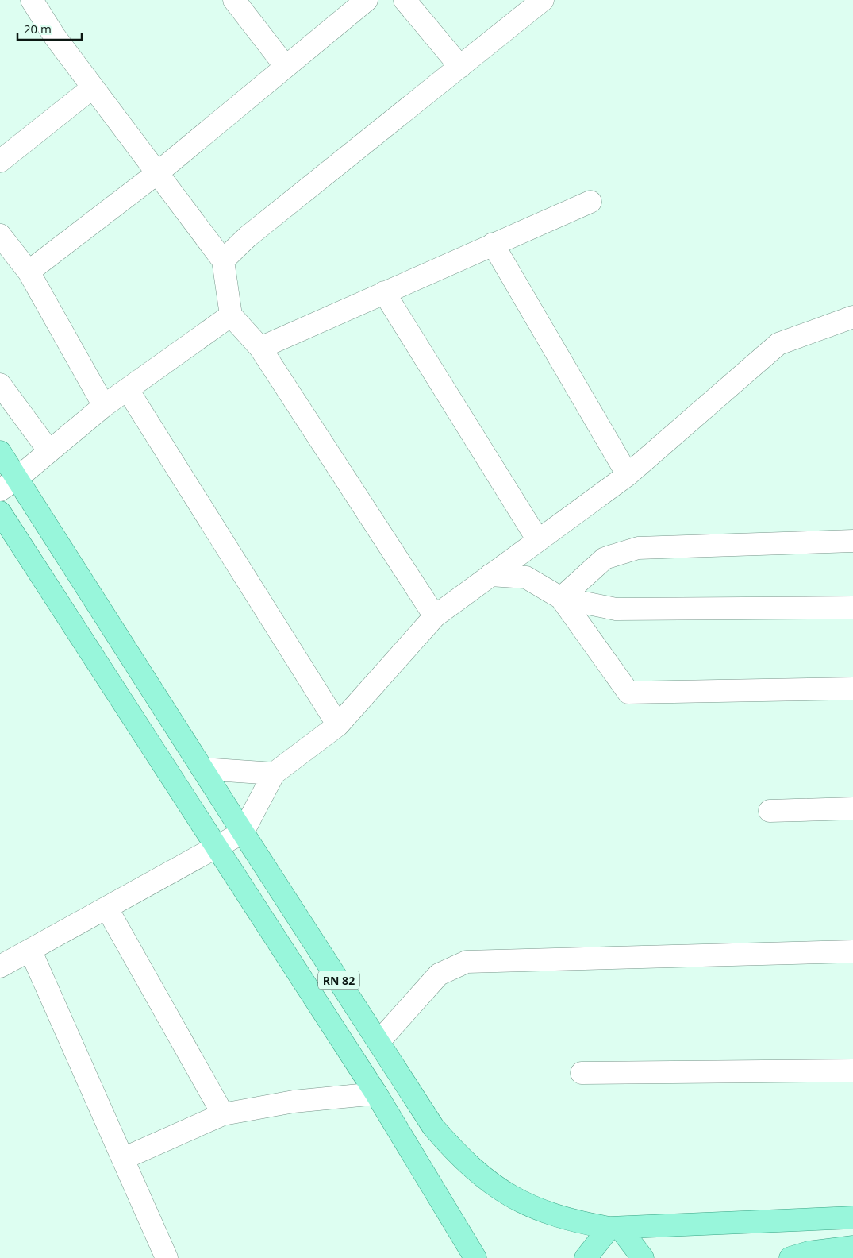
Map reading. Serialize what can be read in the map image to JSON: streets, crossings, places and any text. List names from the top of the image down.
{
  "streets": {
    "main road": ["RN 82"]
  },
  "scale_bar": "20 m"
}
